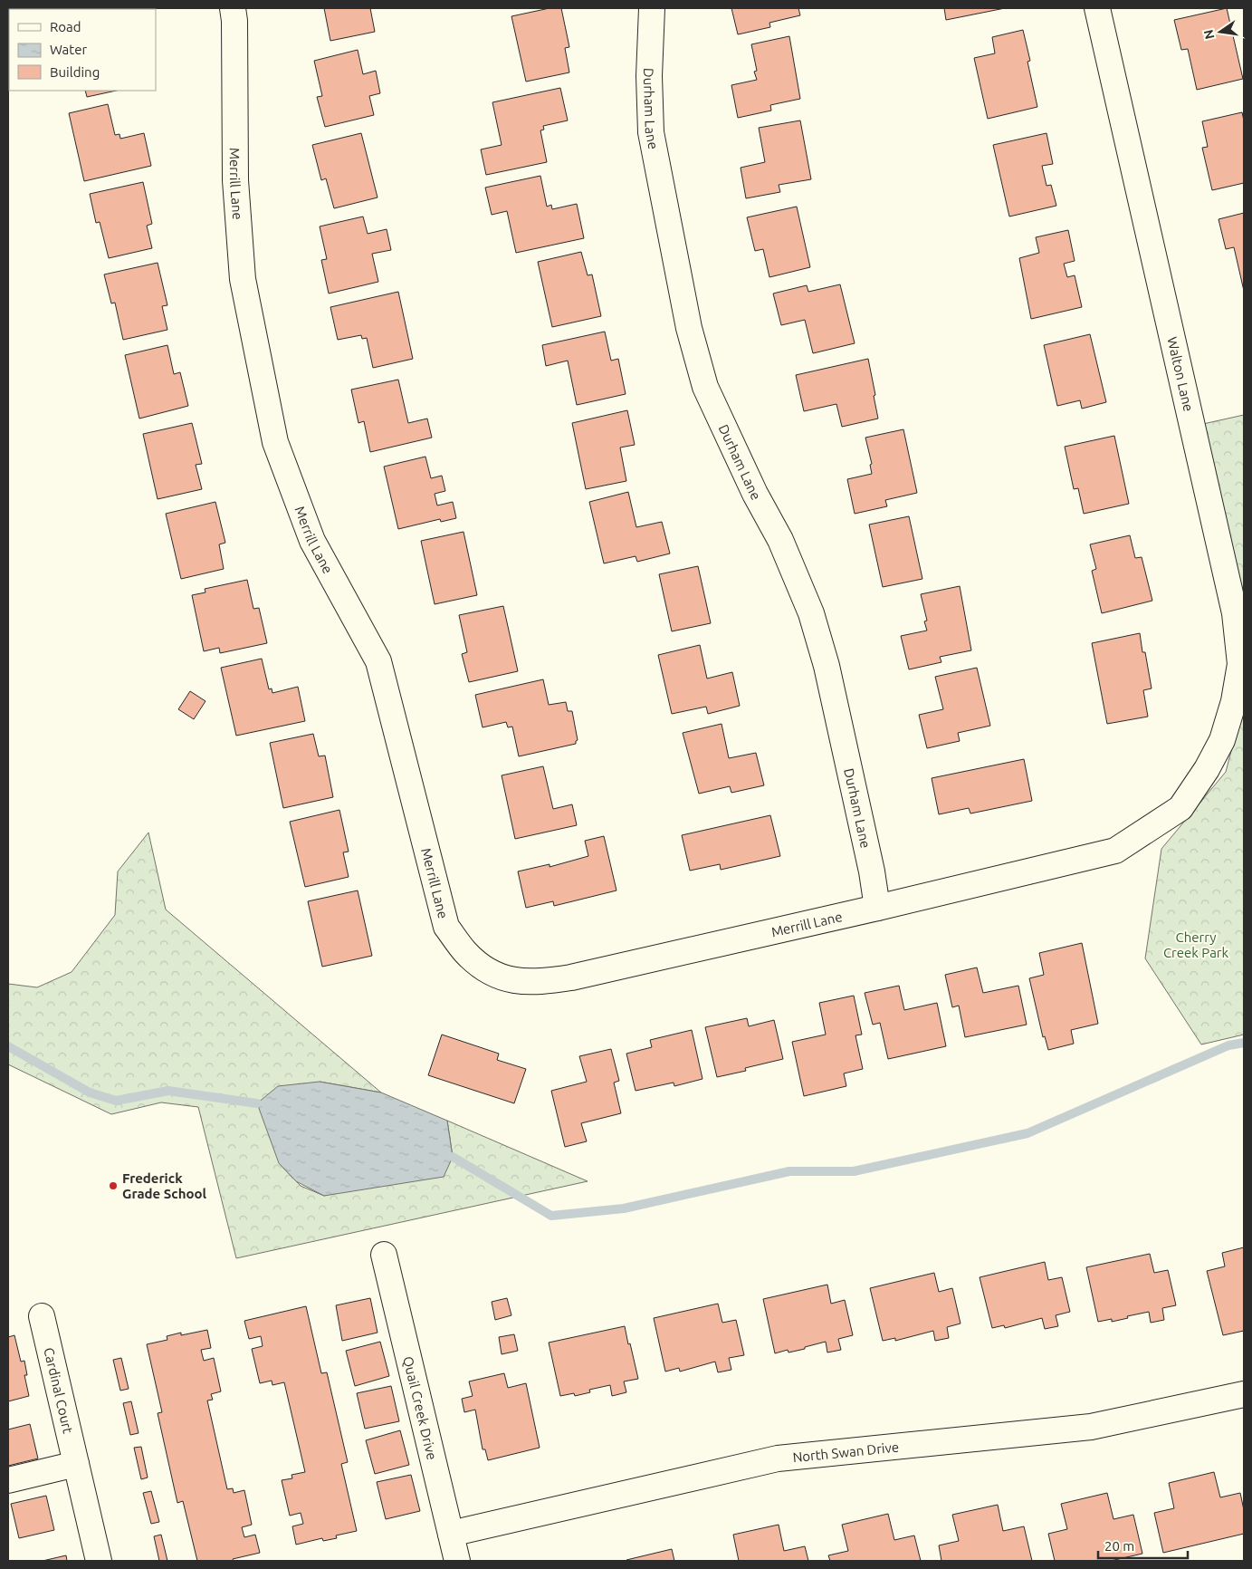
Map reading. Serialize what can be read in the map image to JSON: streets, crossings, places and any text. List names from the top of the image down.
{
  "streets": {
    "street": [
      "Durham Lane",
      "Merrill Lane",
      "Walton Lane",
      "Cardinal Court",
      "Quail Creek Drive",
      "North Swan Drive"
    ]
  },
  "crossings": [
    ["Durham Lane", "Merrill Lane"],
    ["Merrill Lane", "Walton Lane"],
    ["Quail Creek Drive", "North Swan Drive"]
  ],
  "parks": ["Cherry Creek Park"],
  "places": ["Frederick Grade School"],
  "legend": ["Road", "Water", "Building"],
  "scale_bar": "20 m",
  "north": "left"
}
